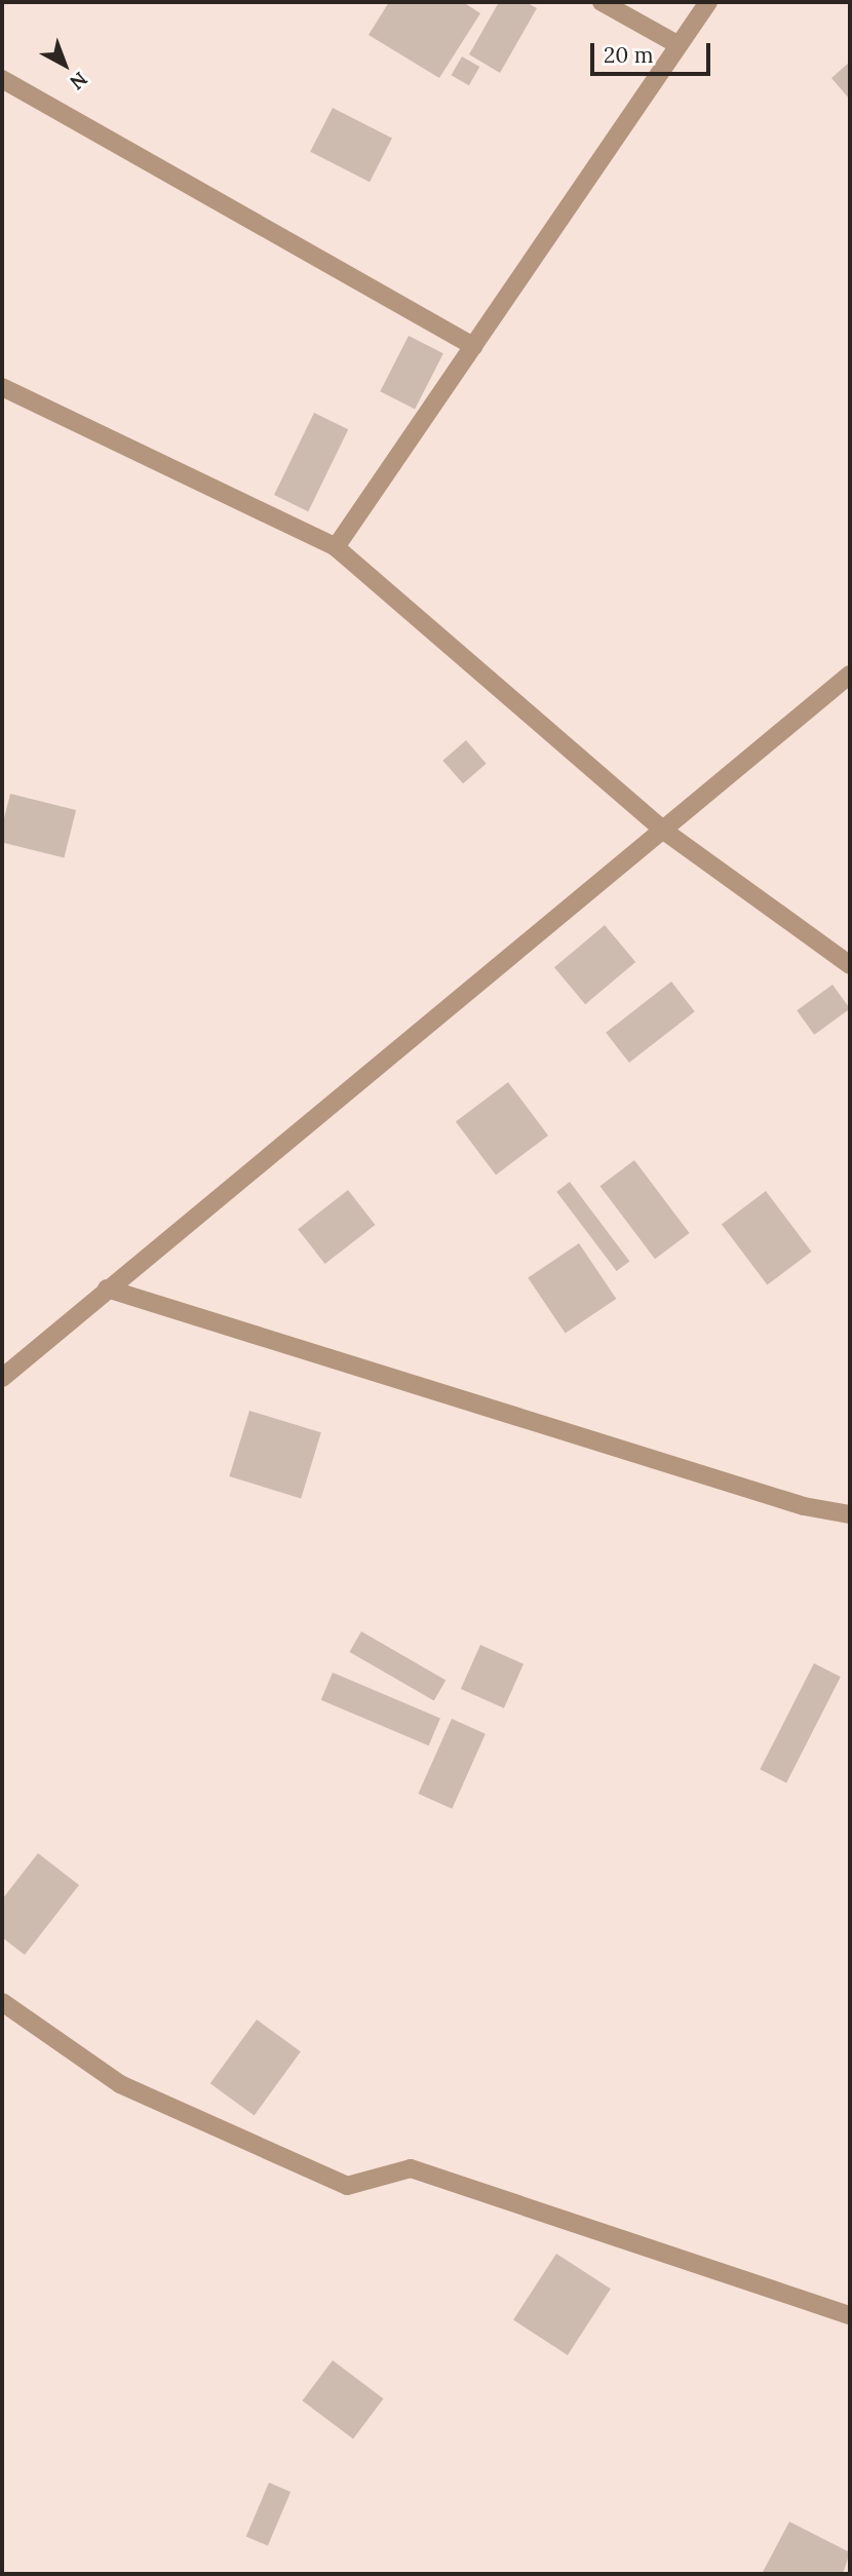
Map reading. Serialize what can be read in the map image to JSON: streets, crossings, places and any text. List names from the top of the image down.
{
  "scale_bar": "20 m",
  "north": "bottom right"
}
